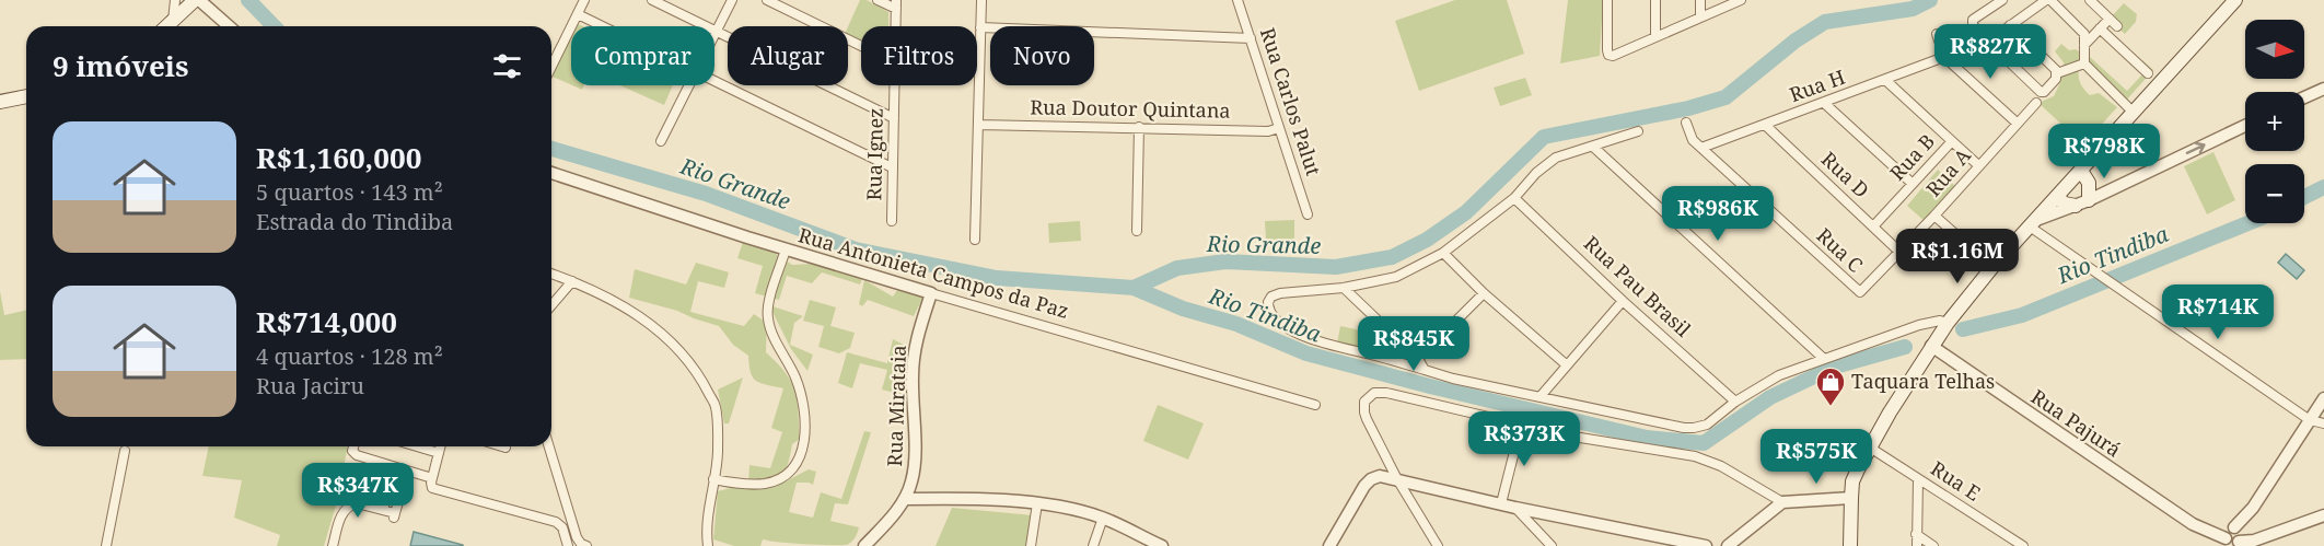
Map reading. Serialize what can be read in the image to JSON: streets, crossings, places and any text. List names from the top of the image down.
{
  "streets": {
    "street": [
      "Rua H",
      "Rua Carlos Palut",
      "Rua Doutor Quintana",
      "Rua Ignez",
      "Rua B",
      "Rua A",
      "Rua D",
      "Rua C",
      "Rua Antonieta Campos da Paz",
      "Rua Pau Brasil",
      "Rua Mirataia",
      "Rua Pajurá",
      "Rua E"
    ]
  },
  "crossings": [
    ["Rua H", "Rua D"],
    ["Rua H", "Rua C"],
    ["Rua Carlos Palut", "Rua Doutor Quintana"],
    ["Rua B", "Rua D"],
    ["Rua A", "Rua D"],
    ["Rua A", "Rua C"],
    ["Rua Antonieta Campos da Paz", "Rua Mirataia"]
  ],
  "water": ["Rio Grande", "Rio Tindiba"],
  "places": {
    "shop": ["Taquara Telhas"]
  },
  "north": "right",
  "page": {
    "map_buttons": ["+", "−"],
    "price": [
      "R$827K",
      "R$798K",
      "R$986K",
      "R$1.16M",
      "R$714K",
      "R$845K",
      "R$373K",
      "R$575K",
      "R$347K"
    ],
    "chip": [
      "Comprar",
      "Alugar",
      "Filtros",
      "Novo"
    ],
    "heading": "9 imóveis",
    "list": [
      {
        "name": "R$1,160,000",
        "note": "5 quartos · 143 m² · Estrada do Tindiba"
      },
      {
        "name": "R$714,000",
        "note": "4 quartos · 128 m² · Rua Jaciru"
      }
    ]
  }
}
